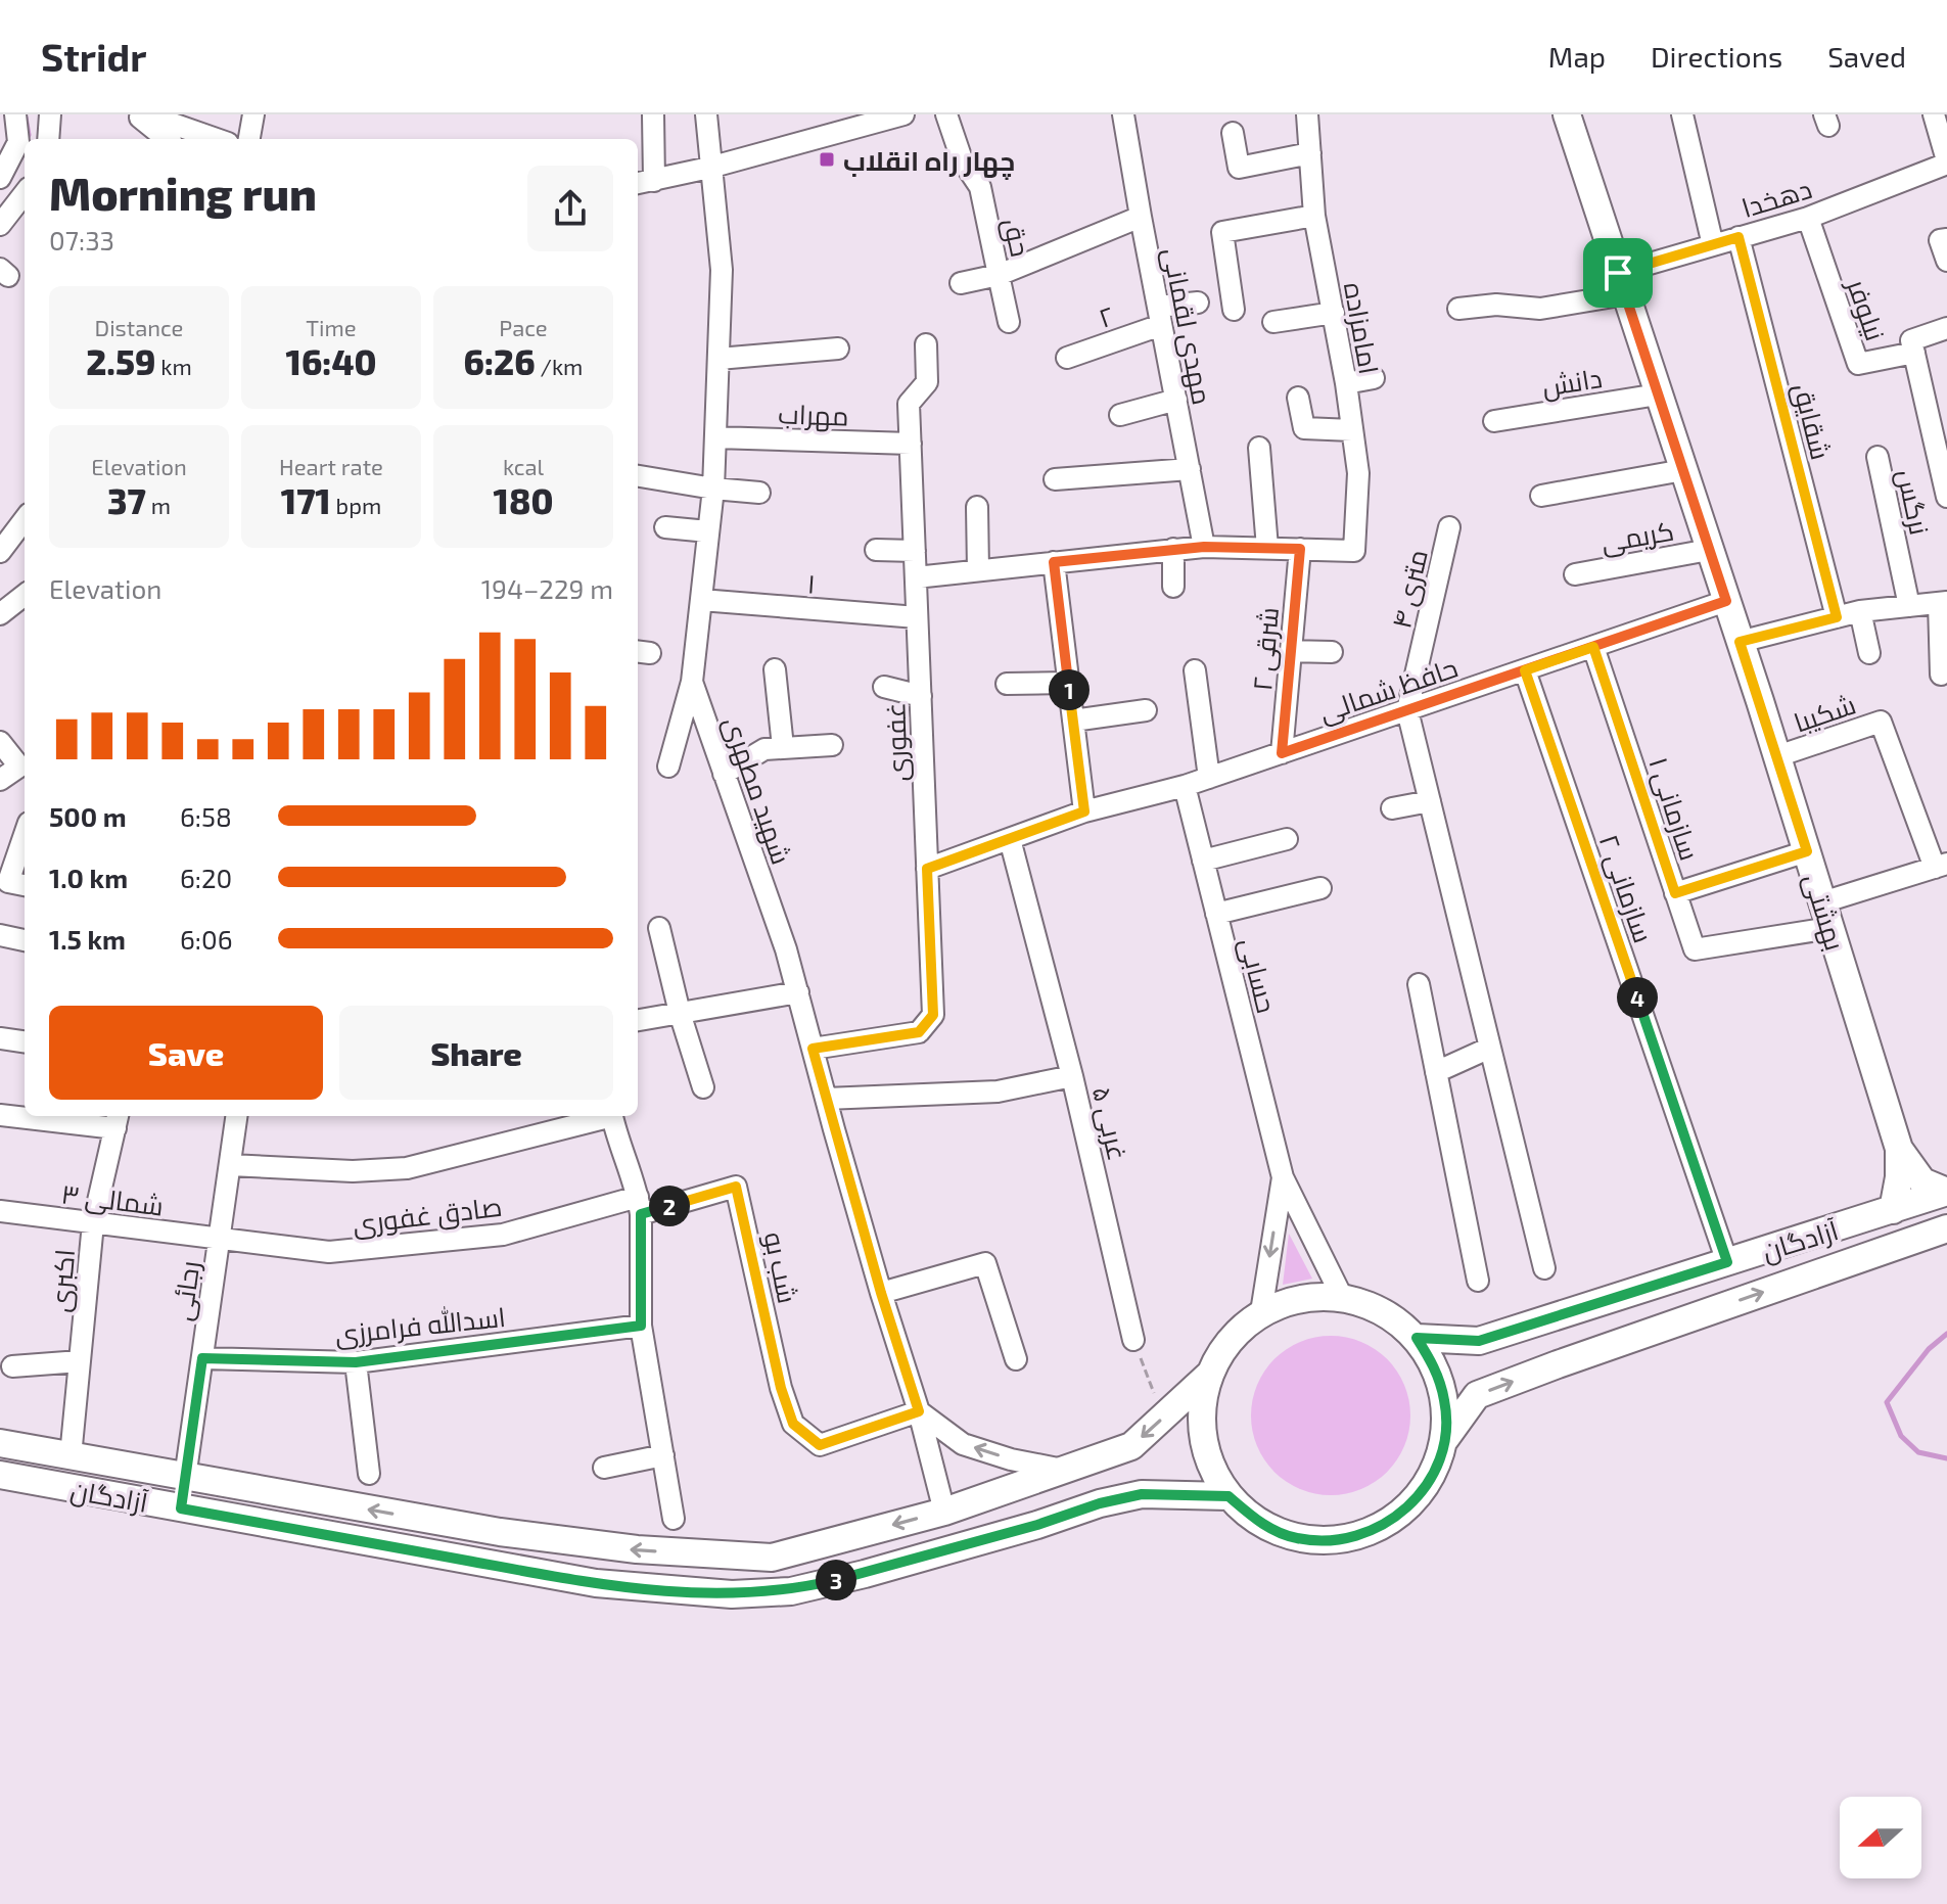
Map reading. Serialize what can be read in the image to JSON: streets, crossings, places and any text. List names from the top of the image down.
{
  "streets": {
    "main road": ["بهشتی", "آزادگان"],
    "street": [
      "دهخدا",
      "حق",
      "نیلوفر",
      "۲",
      "مهدی لقمانی",
      "امامزاده",
      "دانش",
      "مهراب",
      "شقایق",
      "نرگس",
      "کریمی",
      "۱",
      "۴ متری",
      "۲ شرقی",
      "حافظ شمالی",
      "شکیبا",
      "غفوری",
      "شهید مطهری",
      "سازمانی ۱",
      "سازمانی ۲",
      "حسابی",
      "۵ غربی",
      "۳ شمالی",
      "صادق غفوری",
      "شب بو",
      "اکبری",
      "رجائی",
      "اسدالله فرامرزی"
    ]
  },
  "crossings": [
    ["دهخدا", "نیلوفر"],
    ["دهخدا", "شقایق"],
    ["دهخدا", "بهشتی"],
    ["حق", "مهدی لقمانی"],
    ["۲", "مهدی لقمانی"],
    ["امامزاده", "۲ شرقی"],
    ["دانش", "بهشتی"],
    ["مهراب", "غفوری"],
    ["مهراب", "شهید مطهری"],
    ["کریمی", "بهشتی"],
    ["۱", "غفوری"],
    ["۱", "شهید مطهری"],
    ["۴ متری", "حافظ شمالی"],
    ["۲ شرقی", "حافظ شمالی"],
    ["حافظ شمالی", "غفوری"],
    ["حافظ شمالی", "سازمانی ۱"],
    ["حافظ شمالی", "سازمانی ۲"],
    ["حافظ شمالی", "بهشتی"],
    ["حافظ شمالی", "حسابی"],
    ["حافظ شمالی", "۵ غربی"],
    ["شکیبا", "بهشتی"],
    ["غفوری", "شهید مطهری"],
    ["شهید مطهری", "شب بو"],
    ["سازمانی ۱", "بهشتی"],
    ["سازمانی ۲", "آزادگان"],
    ["حسابی", "آزادگان"],
    ["۳ شمالی", "صادق غفوری"],
    ["۳ شمالی", "اکبری"],
    ["۳ شمالی", "رجائی"],
    ["صادق غفوری", "شب بو"],
    ["صادق غفوری", "رجائی"],
    ["رجائی", "اسدالله فرامرزی"]
  ],
  "places": {
    "transit": ["چهار راه انقلاب"]
  },
  "north": "left",
  "page": {
    "header": "Stridr",
    "nav": ["Map", "Directions", "Saved"],
    "heading": ["Morning run", "07:33"],
    "stats": [
      ["Distance", "2.59 km"],
      ["Time", "16:40"],
      ["Pace", "6:26 /km"],
      ["Elevation", "37 m"],
      ["Heart rate", "171 bpm"],
      ["kcal", "180"]
    ],
    "chart": ["Elevation", "194–229 m"],
    "pins": [
      "1",
      "4",
      "2",
      "3"
    ],
    "list": [
      {
        "name": "500 m",
        "note": "6:58"
      },
      {
        "name": "1.0 km",
        "note": "6:20"
      },
      {
        "name": "1.5 km",
        "note": "6:06"
      }
    ],
    "buttons": ["Save", "Share"]
  }
}
